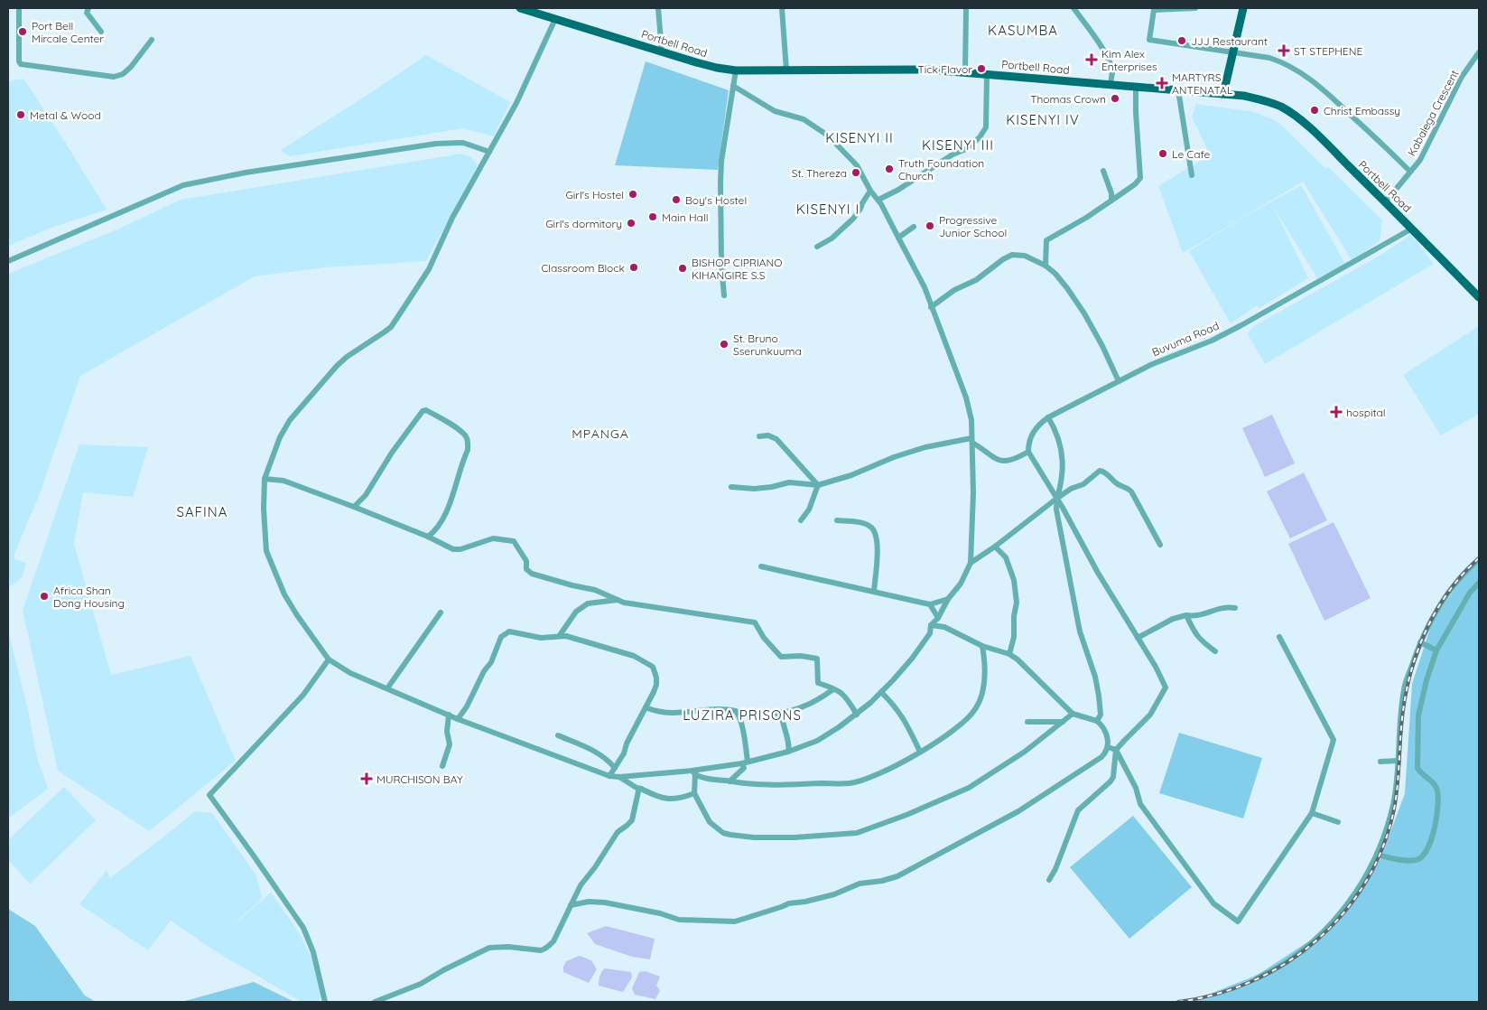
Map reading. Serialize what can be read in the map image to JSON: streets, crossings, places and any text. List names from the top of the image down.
{
  "streets": {
    "main road": ["Portbell Road"],
    "street": ["Kabalega Crescent", "Buvuma Road"]
  },
  "crossings": [
    ["Portbell Road", "Kabalega Crescent"],
    ["Portbell Road", "Buvuma Road"]
  ],
  "districts": [
    "KASUMBA",
    "KISENYI IV",
    "KISENYI II",
    "KISENYI III",
    "KISENYI I",
    "MPANGA",
    "SAFINA",
    "LUZIRA PRISONS"
  ],
  "places": {
    "other": [
      "Port Bell Mircale Center",
      "JJJ Restaurant",
      "Tick Flavor",
      "Thomas Crown",
      "Christ Embassy",
      "Metal & Wood",
      "Le Cafe",
      "Truth Foundation Church",
      "St. Thereza",
      "Girl's Hostel",
      "Boy's Hostel",
      "Main Hall",
      "Girl's dormitory",
      "Progressive Junior School",
      "Classroom Block",
      "BISHOP CIPRIANO KIHANGIRE S.S",
      "St. Bruno Sserunkuuma",
      "Africa Shan Dong Housing"
    ],
    "health": [
      "ST STEPHENE",
      "Kim Alex Enterprises",
      "MARTYRS ANTENATAL",
      "hospital",
      "MURCHISON BAY"
    ]
  }
}
